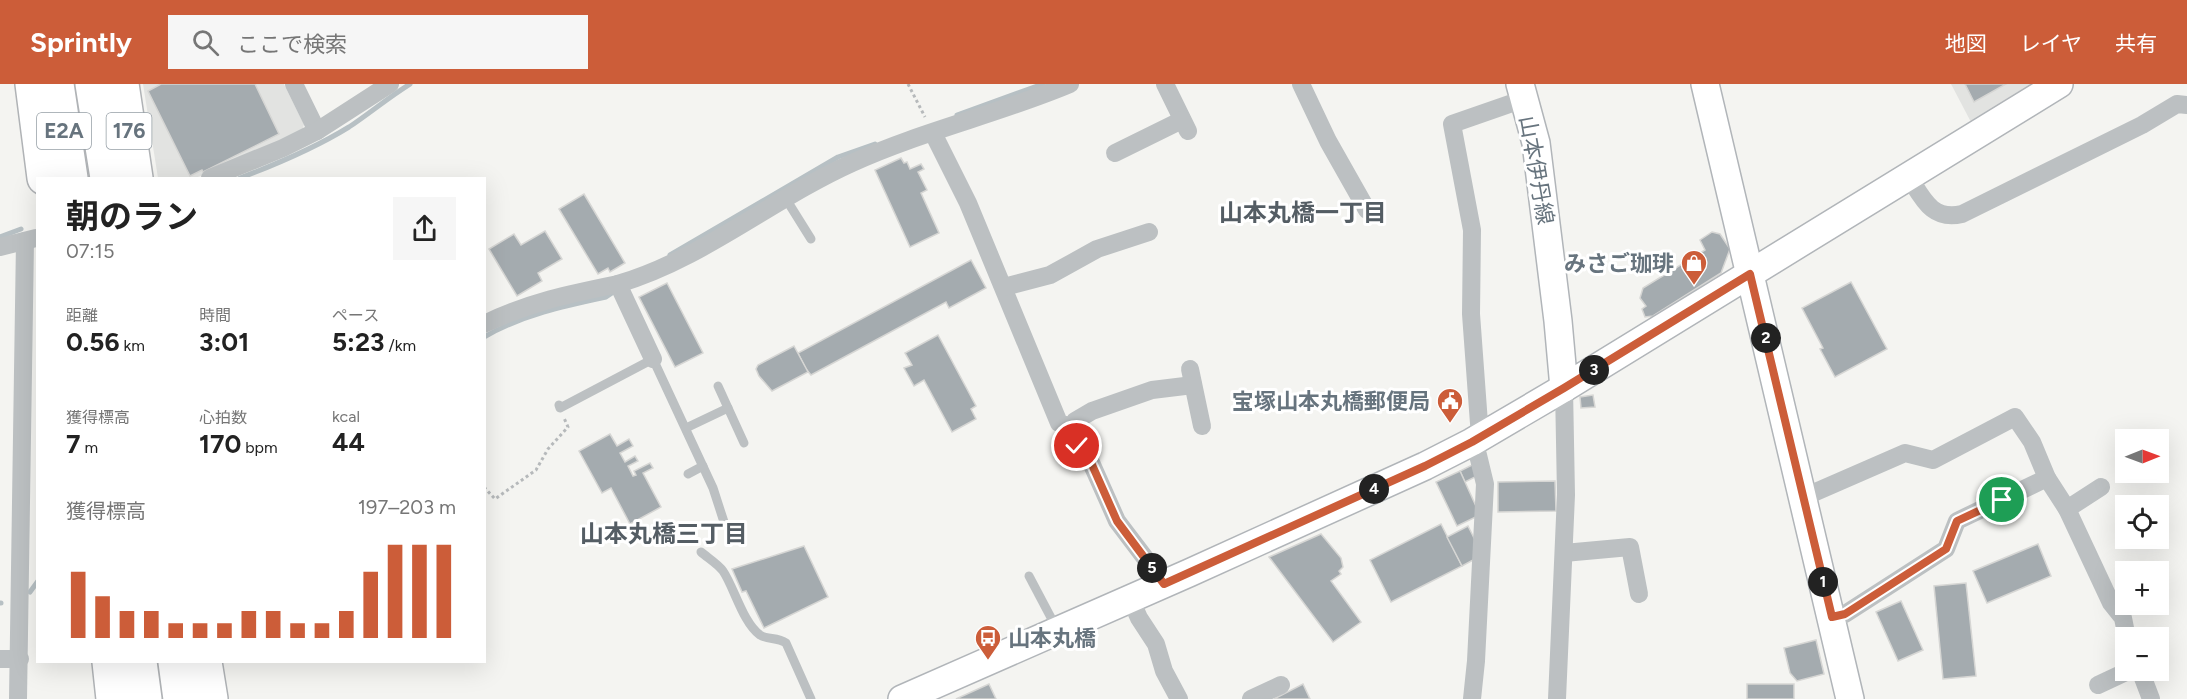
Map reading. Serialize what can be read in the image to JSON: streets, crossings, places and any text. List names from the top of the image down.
{
  "streets": {
    "highway": ["E2A", "176"],
    "street": ["山本伊丹線"]
  },
  "districts": ["山本丸橋一丁目", "山本丸橋三丁目"],
  "places": {
    "shop": ["みさご珈琲"],
    "public building": ["宝塚山本丸橋郵便局"],
    "bus stop": ["山本丸橋"]
  },
  "north": "right",
  "page": {
    "header": "Sprintly",
    "search": "ここで検索",
    "nav": ["地図", "レイヤ", "共有"],
    "heading": ["朝のラン", "07:15"],
    "stats": [
      ["距離", "0.56 km"],
      ["時間", "3:01"],
      ["ペース", "5:23 /km"],
      ["獲得標高", "7 m"],
      ["心拍数", "170 bpm"],
      ["kcal", "44"]
    ],
    "pins": [
      "2",
      "3",
      "4",
      "5",
      "1"
    ],
    "map_buttons": ["+", "−"],
    "chart": ["獲得標高", "197–203 m"]
  }
}
